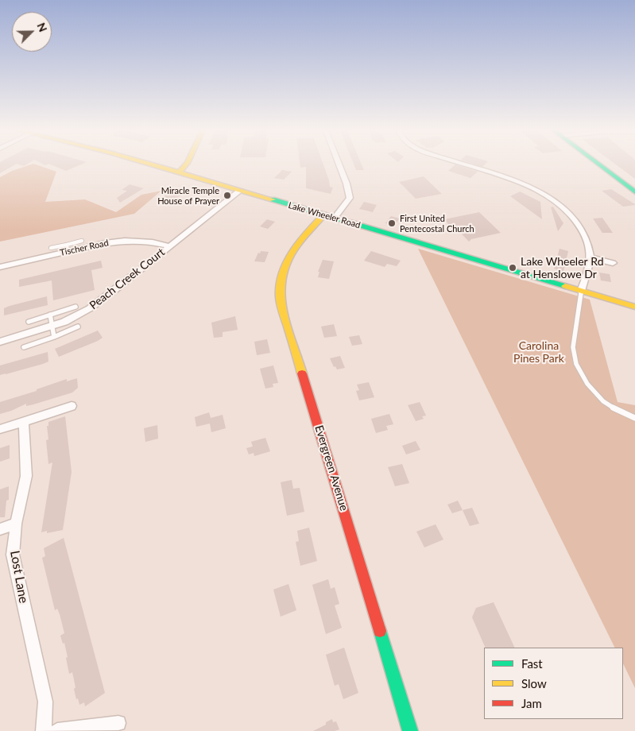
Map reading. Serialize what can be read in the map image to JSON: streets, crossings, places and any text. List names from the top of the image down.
{
  "streets": {
    "main road": ["Lake Wheeler Road", "Evergreen Avenue"],
    "street": ["Tischer Road", "Peach Creek Court", "Lost Lane"]
  },
  "crossings": [
    ["Lake Wheeler Road", "Peach Creek Court"],
    ["Lake Wheeler Road", "Evergreen Avenue"],
    ["Tischer Road", "Peach Creek Court"]
  ],
  "parks": ["Carolina Pines Park"],
  "places": ["Miracle Temple House of Prayer", "First United Pentecostal Church", "Lake Wheeler Rd at Henslowe Dr"],
  "legend": ["Fast", "Slow", "Jam"],
  "north": "top right"
}
